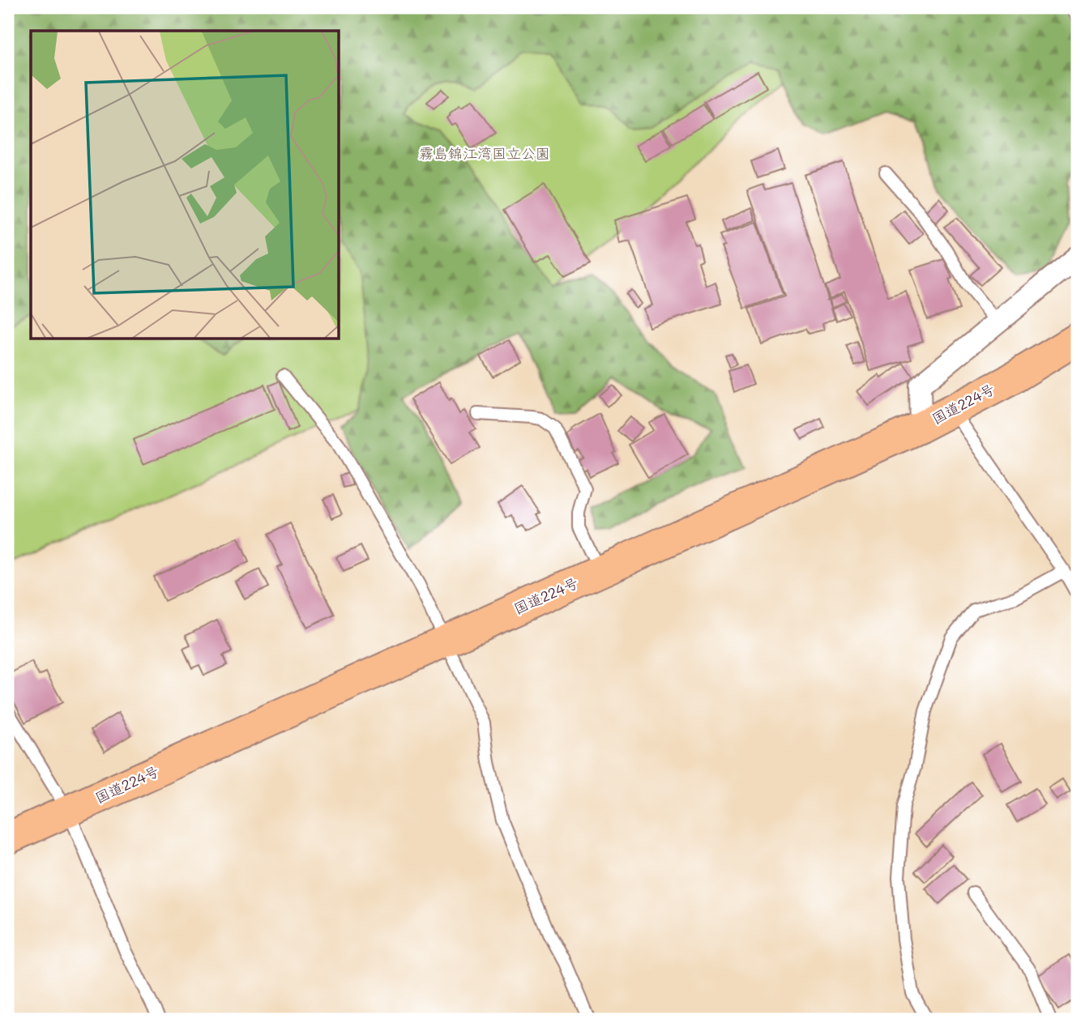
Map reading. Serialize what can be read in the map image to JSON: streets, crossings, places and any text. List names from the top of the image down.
{
  "streets": {
    "highway": ["国道224号"]
  },
  "parks": ["霧島錦江湾国立公園"]
}
